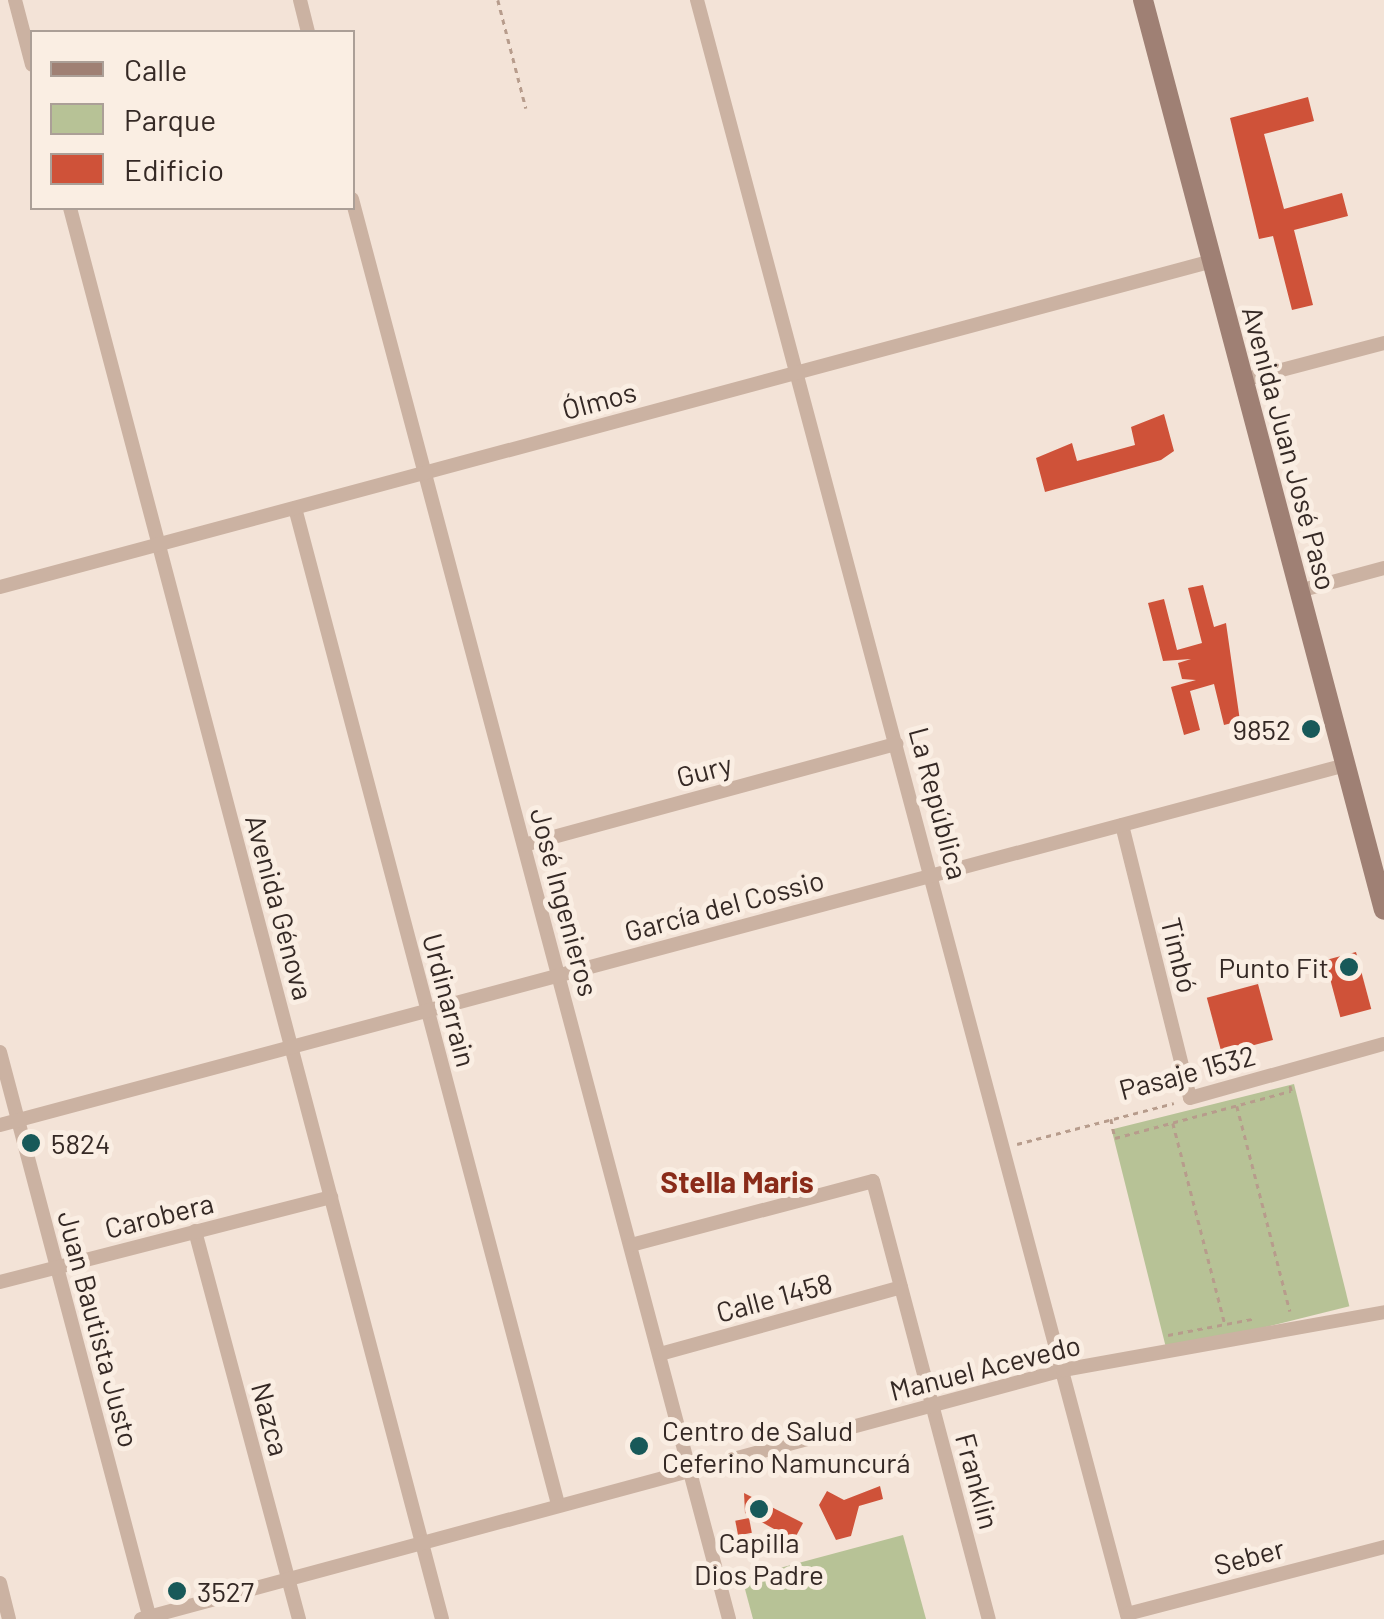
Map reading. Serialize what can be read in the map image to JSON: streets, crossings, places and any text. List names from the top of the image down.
{
  "streets": {
    "main road": ["Avenida Juan José Paso"],
    "street": [
      "Ólmos",
      "Gury",
      "La República",
      "José Ingenieros",
      "García del Cossio",
      "Avenida Génova",
      "Timbó",
      "Urdinarrain",
      "Pasaje 1532",
      "Carobera",
      "Calle 1458",
      "Juan Bautista Justo",
      "Manuel Acevedo",
      "Nazca",
      "Franklin",
      "Seber"
    ]
  },
  "crossings": [
    ["Ólmos", "Avenida Juan José Paso"],
    ["Ólmos", "La República"],
    ["Ólmos", "José Ingenieros"],
    ["Ólmos", "Avenida Génova"],
    ["Ólmos", "Urdinarrain"],
    ["Avenida Juan José Paso", "García del Cossio"],
    ["Gury", "La República"],
    ["Gury", "José Ingenieros"],
    ["La República", "García del Cossio"],
    ["La República", "Pasaje 1532"],
    ["La República", "Manuel Acevedo"],
    ["La República", "Seber"],
    ["José Ingenieros", "García del Cossio"],
    ["José Ingenieros", "Calle 1458"],
    ["José Ingenieros", "Manuel Acevedo"],
    ["José Ingenieros", "Franklin"],
    ["García del Cossio", "Avenida Génova"],
    ["García del Cossio", "Timbó"],
    ["García del Cossio", "Urdinarrain"],
    ["García del Cossio", "Juan Bautista Justo"],
    ["Avenida Génova", "Carobera"],
    ["Avenida Génova", "Manuel Acevedo"],
    ["Timbó", "Pasaje 1532"],
    ["Urdinarrain", "Manuel Acevedo"],
    ["Carobera", "Juan Bautista Justo"],
    ["Carobera", "Nazca"],
    ["Calle 1458", "Franklin"],
    ["Juan Bautista Justo", "Manuel Acevedo"],
    ["Manuel Acevedo", "Nazca"],
    ["Manuel Acevedo", "Franklin"]
  ],
  "districts": ["Stella Maris"],
  "places": [
    "9852",
    "Punto Fit",
    "5824",
    "Centro de Salud Ceferino Namuncurá",
    "Capilla Dios Padre",
    "3527"
  ],
  "legend": ["Calle", "Parque", "Edificio"]
}
